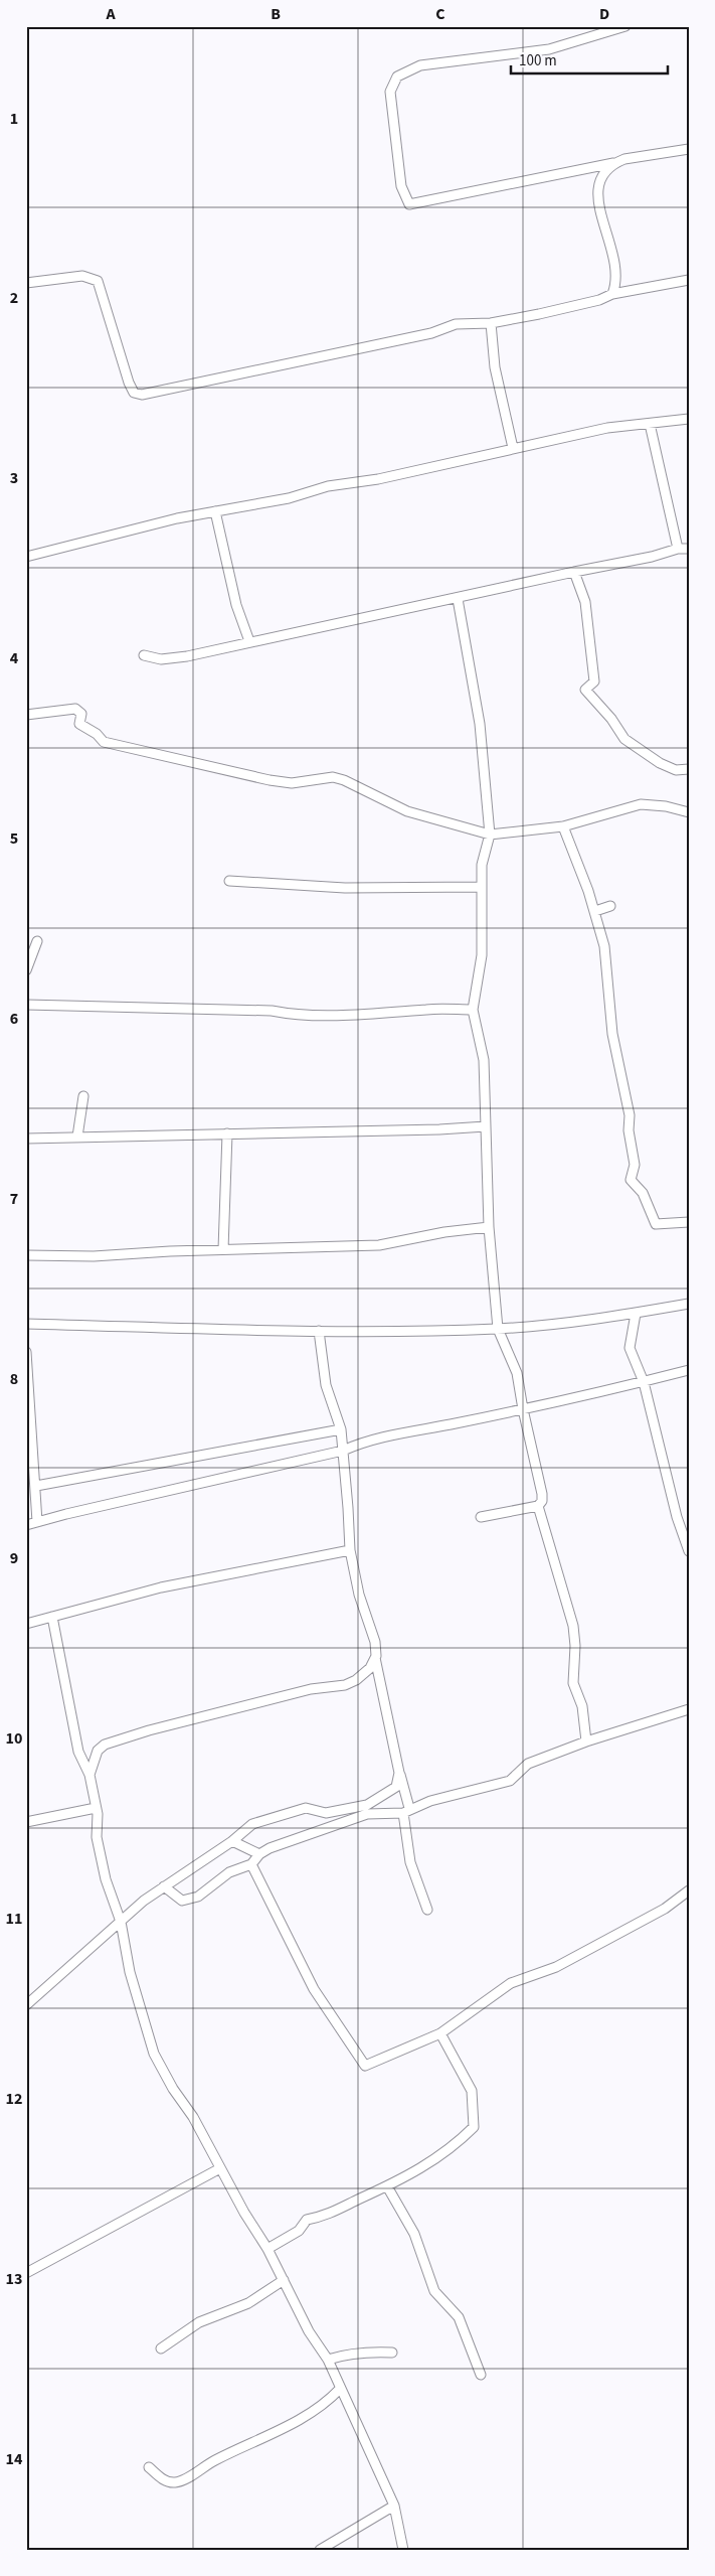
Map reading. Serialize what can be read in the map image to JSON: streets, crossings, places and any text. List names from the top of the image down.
{
  "scale_bar": "100 m",
  "grid": {
    "columns": [
      "A",
      "B",
      "C",
      "D"
    ],
    "rows": [
      "1",
      "2",
      "3",
      "4",
      "5",
      "6",
      "7",
      "8",
      "9",
      "10",
      "11",
      "12",
      "13",
      "14"
    ]
  }
}
